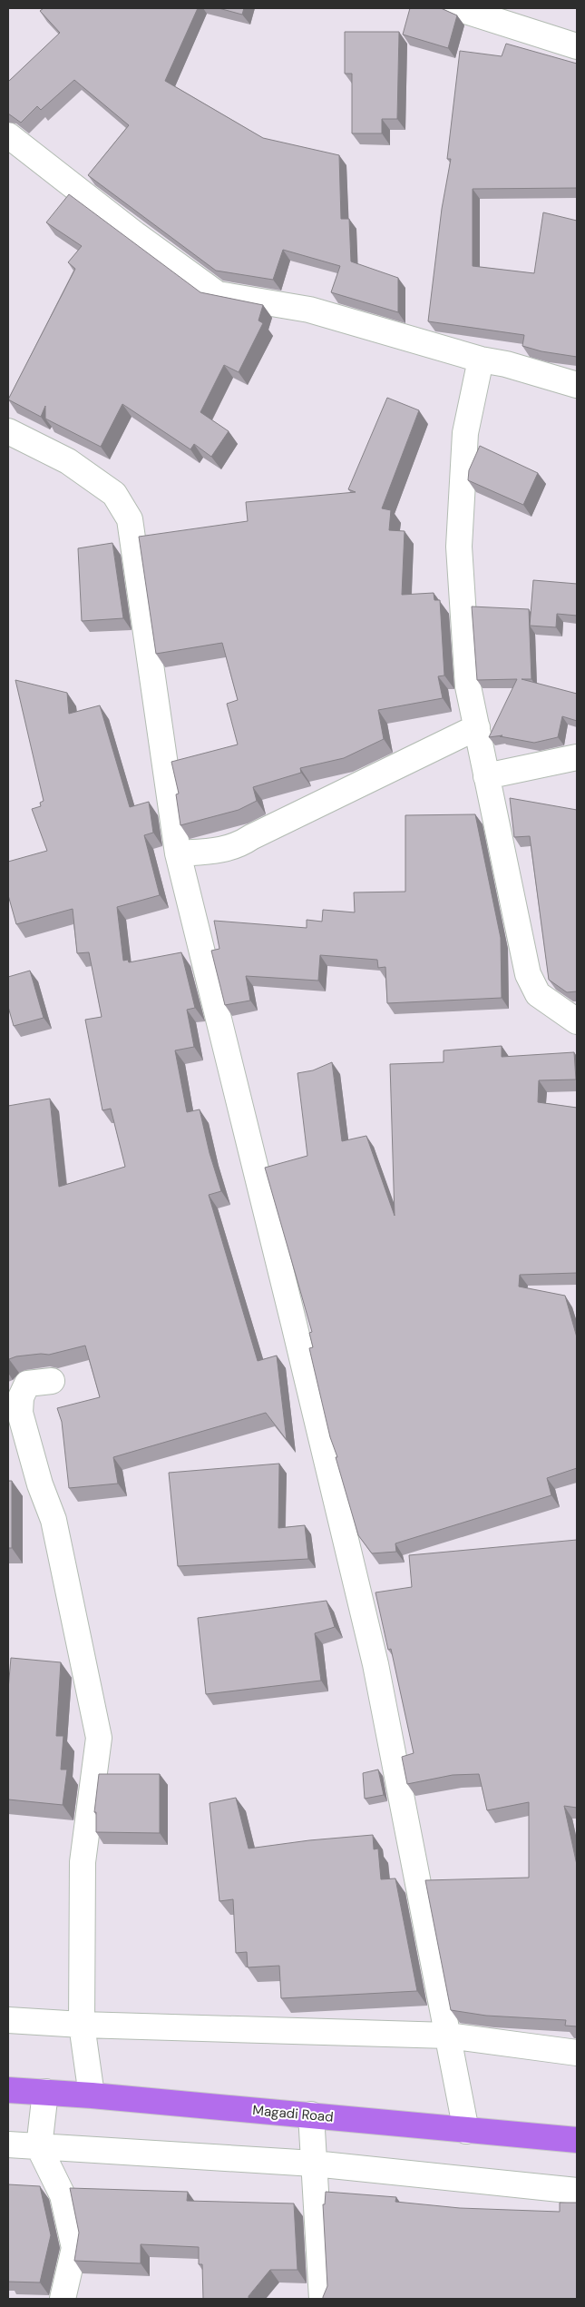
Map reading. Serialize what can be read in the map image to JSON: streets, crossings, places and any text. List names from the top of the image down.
{
  "streets": {
    "highway": ["Magadi Road"]
  }
}
